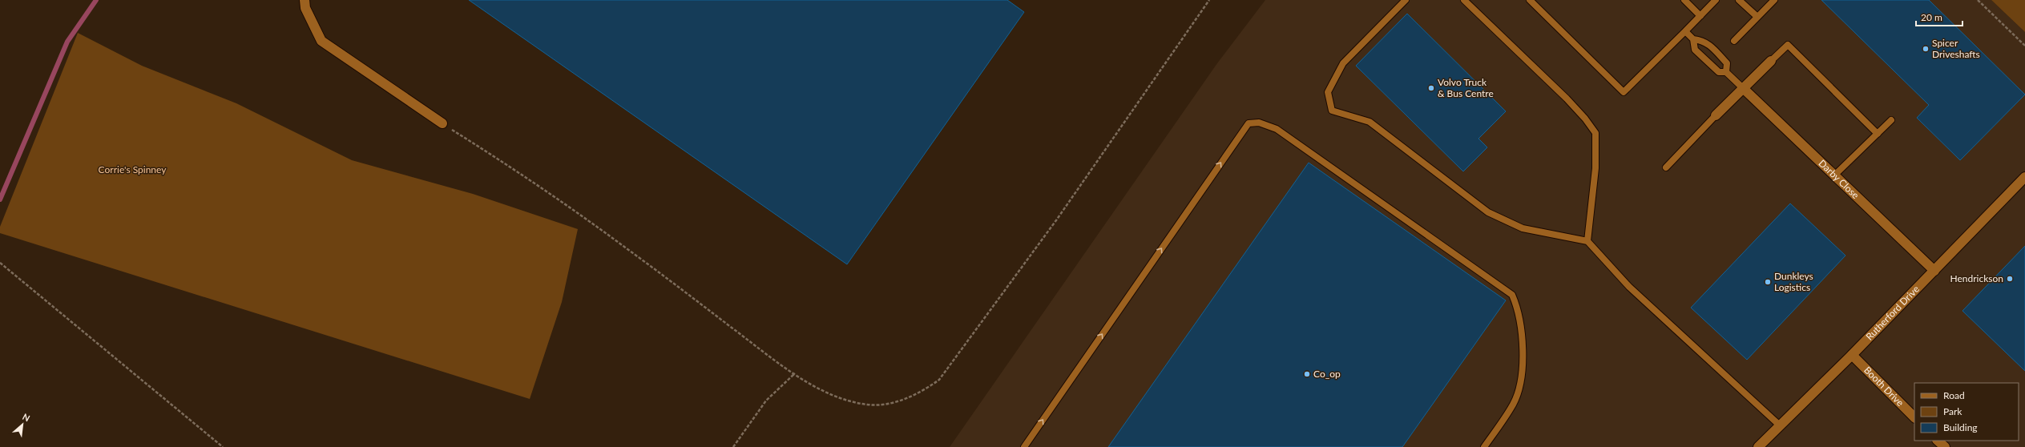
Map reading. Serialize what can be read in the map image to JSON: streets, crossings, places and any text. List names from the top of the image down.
{
  "streets": {
    "street": ["Darby Close", "Rutherford Drive", "Booth Drive"]
  },
  "crossings": [
    ["Darby Close", "Rutherford Drive"],
    ["Rutherford Drive", "Booth Drive"]
  ],
  "parks": ["Corrie's Spinney"],
  "places": [
    "Spicer Driveshafts",
    "Volvo Truck & Bus Centre",
    "Hendrickson",
    "Dunkleys Logistics",
    "Co_op"
  ],
  "legend": ["Road", "Park", "Building"],
  "scale_bar": "20 m",
  "north": "top right"
}
